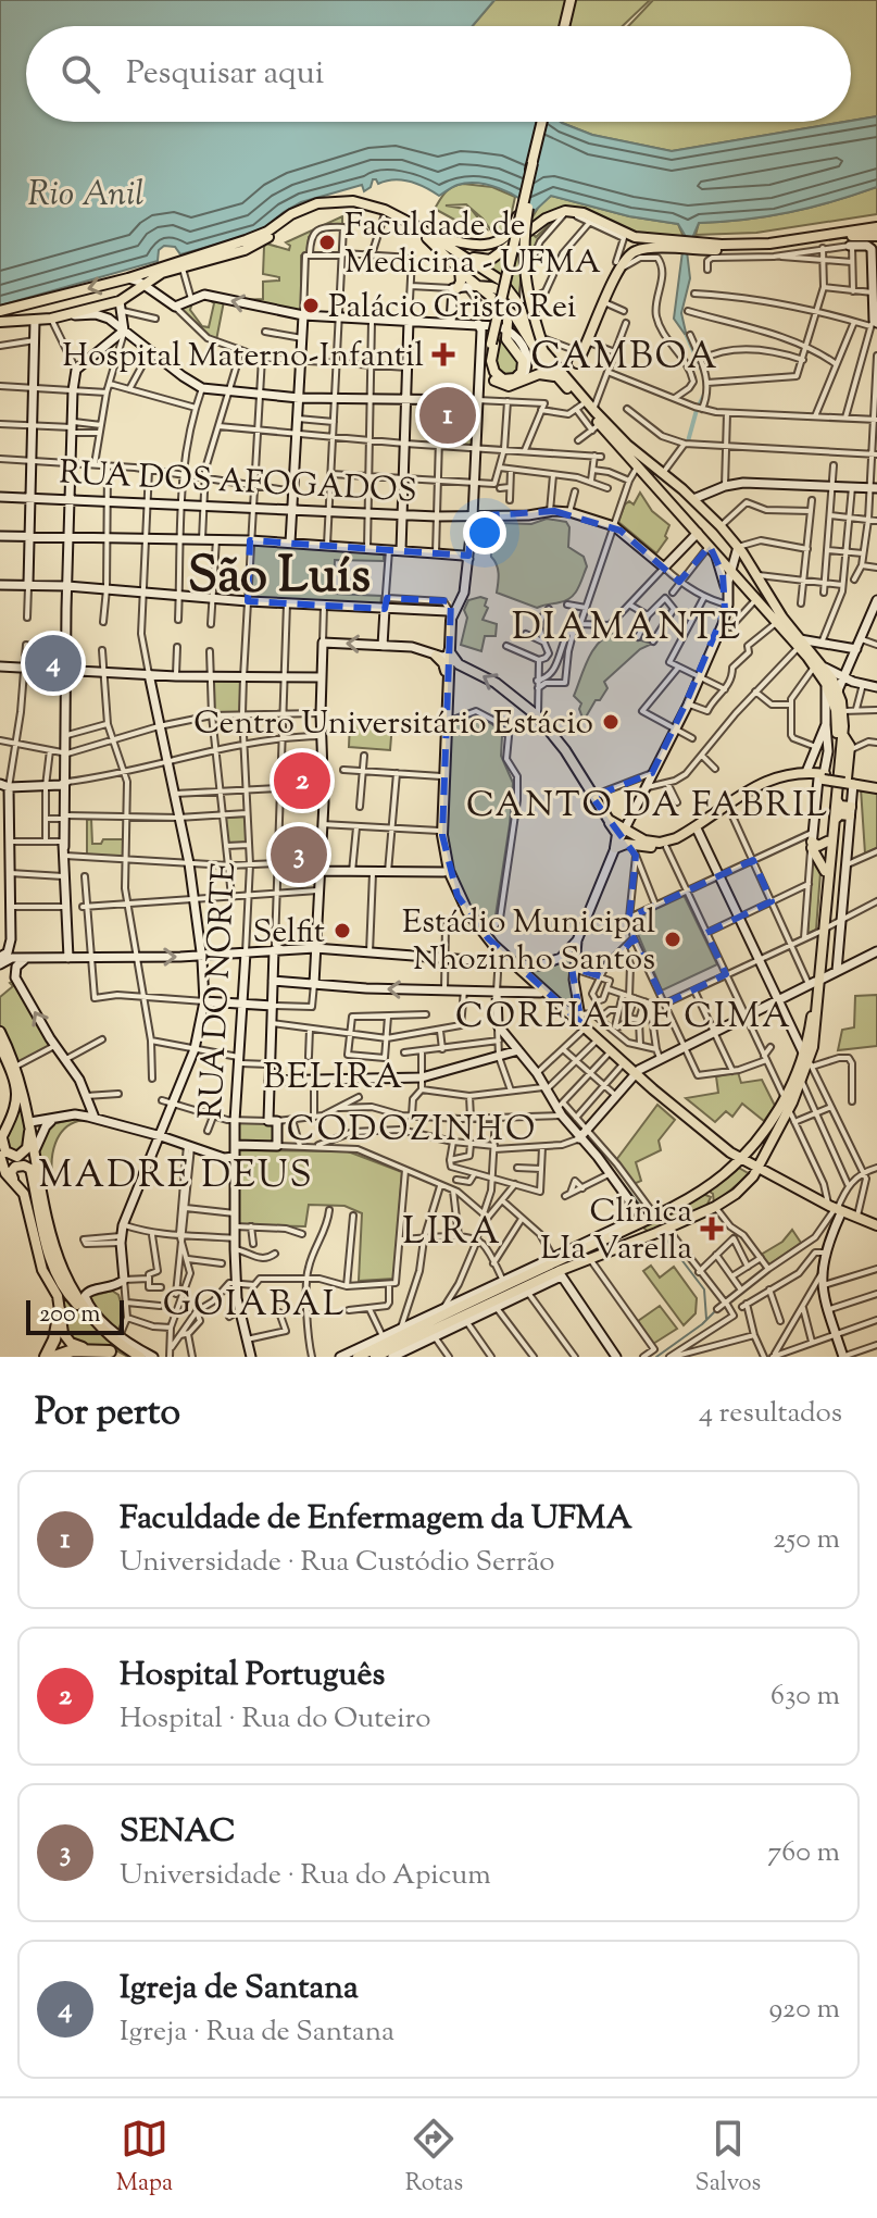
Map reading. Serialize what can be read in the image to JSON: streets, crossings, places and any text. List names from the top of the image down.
{
  "streets": {
    "street": ["RUA DOS AFOGADOS", "RUA DO NORTE"]
  },
  "crossings": [
    ["RUA DOS AFOGADOS", "RUA DO NORTE"]
  ],
  "districts": [
    "CAMBOA",
    "São Luís",
    "DIAMANTE",
    "CANTO DA FABRIL",
    "COREIA DE CIMA",
    "BELIRA",
    "CODOZINHO",
    "MADRE DEUS",
    "LIRA",
    "GOIABAL"
  ],
  "water": ["Rio Anil"],
  "places": {
    "other": [
      "Faculdade de Medicina - UFMA",
      "Palácio Cristo Rei",
      "Centro Universitário Estácio",
      "Selfit",
      "Estádio Municipal Nhozinho Santos"
    ],
    "health": ["Hospital Materno-Infantil", "Clínica LIa Varella"]
  },
  "scale_bar": "200 m",
  "page": {
    "search": "Pesquisar aqui",
    "pins": [
      "1",
      "4",
      "2",
      "3"
    ],
    "scale": "200 m",
    "heading": ["Por perto", "4 resultados"],
    "list": [
      {
        "mark": "1",
        "name": "Faculdade de Enfermagem da UFMA",
        "note": "Universidade · Rua Custódio Serrão",
        "value": "250 m"
      },
      {
        "mark": "2",
        "name": "Hospital Português",
        "note": "Hospital · Rua do Outeiro",
        "value": "630 m"
      },
      {
        "mark": "3",
        "name": "SENAC",
        "note": "Universidade · Rua do Apicum",
        "value": "760 m"
      },
      {
        "mark": "4",
        "name": "Igreja de Santana",
        "note": "Igreja · Rua de Santana",
        "value": "920 m"
      }
    ],
    "nav": ["Mapa", "Rotas", "Salvos"]
  }
}
